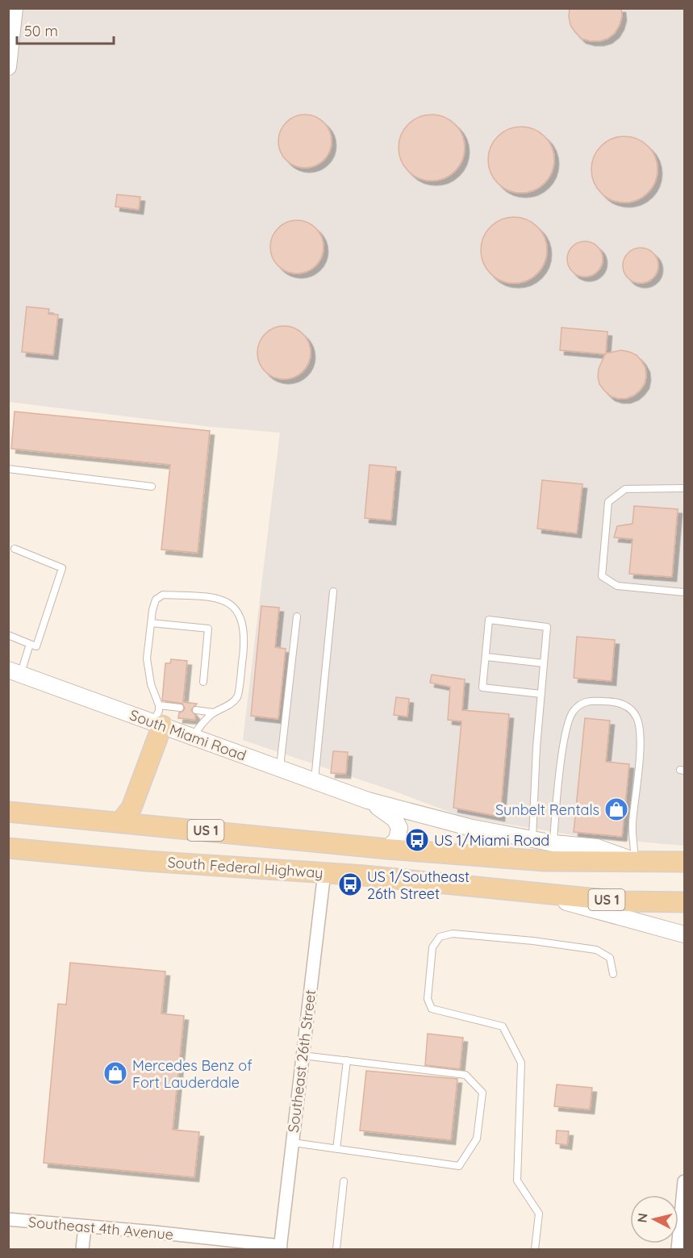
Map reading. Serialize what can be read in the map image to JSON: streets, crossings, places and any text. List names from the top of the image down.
{
  "streets": {
    "main road": ["US 1", "South Federal Highway"],
    "street": ["South Miami Road", "Southeast 26th Street", "Southeast 4th Avenue"]
  },
  "crossings": [
    ["South Miami Road", "US 1"],
    ["South Federal Highway", "Southeast 26th Street"],
    ["Southeast 26th Street", "Southeast 4th Avenue"]
  ],
  "places": {
    "shop": ["Sunbelt Rentals", "Mercedes Benz of Fort Lauderdale"],
    "bus stop": ["US 1/Miami Road", "US 1/Southeast 26th Street"]
  },
  "scale_bar": "50 m",
  "north": "left"
}
